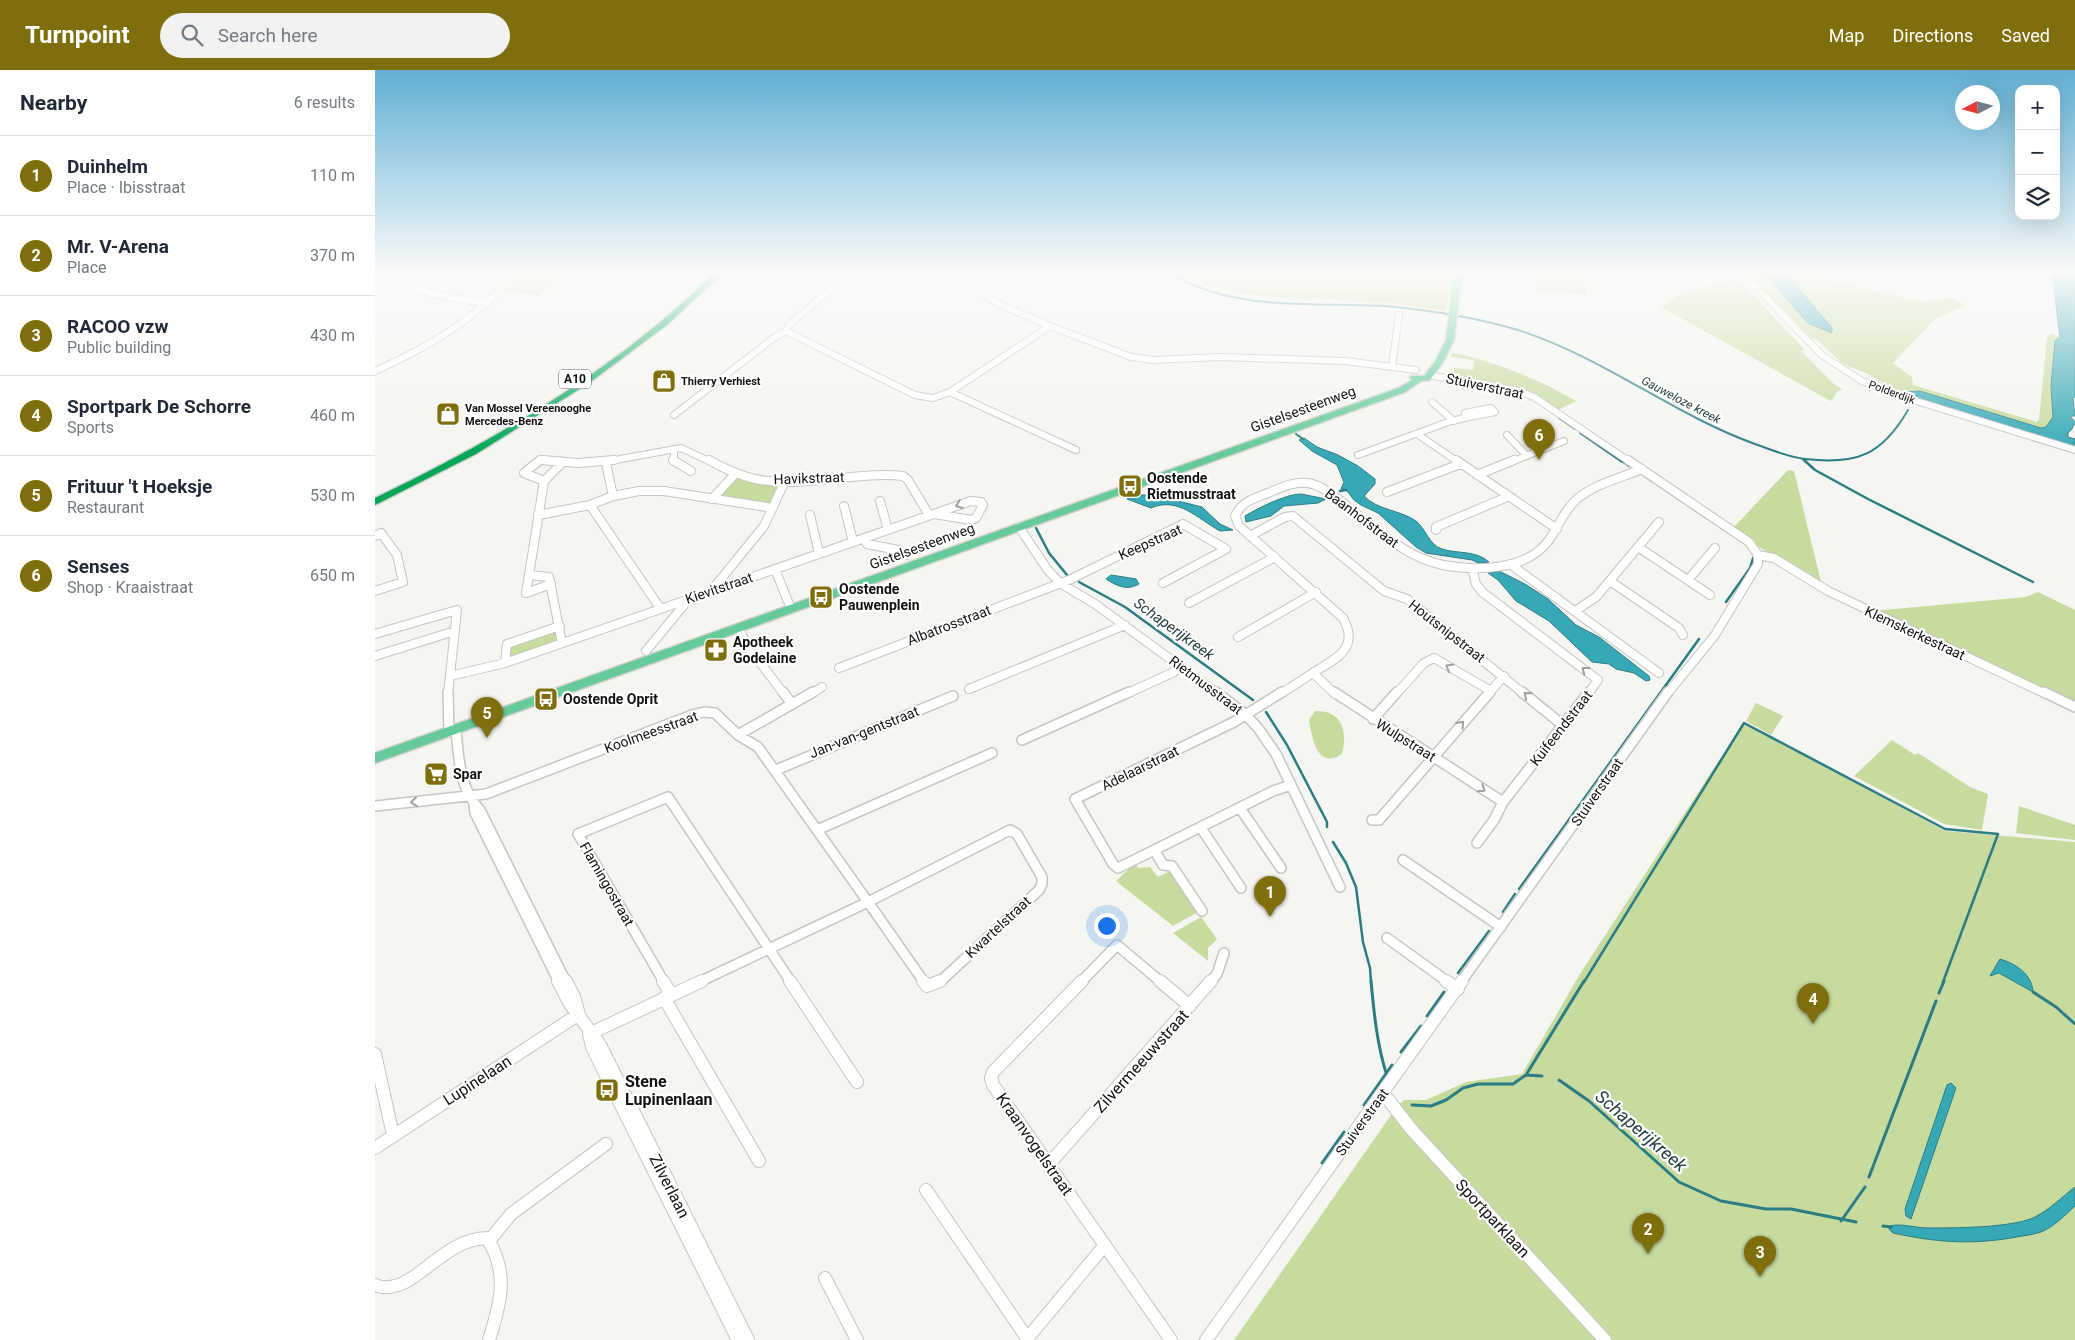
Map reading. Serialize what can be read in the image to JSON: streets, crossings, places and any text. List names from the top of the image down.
{
  "streets": {
    "highway": ["A10"],
    "main road": ["Gistelsesteenweg"],
    "street": [
      "Stuiverstraat",
      "Polderdijk",
      "Havikstraat",
      "Baanhofstraat",
      "Keepstraat",
      "Kievitstraat",
      "Albatrosstraat",
      "Houtsnipstraat",
      "Klemskerkestraat",
      "Rietmusstraat",
      "Kuifeendstraat",
      "Koolmeesstraat",
      "Jan-van-gentstraat",
      "Wulpstraat",
      "Adelaarstraat",
      "Flamingostraat",
      "Kwartelstraat",
      "Zilvermeeuwstraat",
      "Lupinelaan",
      "Kraanvogelstraat",
      "Zilverlaan",
      "Sportparklaan"
    ]
  },
  "crossings": [
    ["Stuiverstraat", "Gistelsesteenweg"],
    ["Stuiverstraat", "Baanhofstraat"],
    ["Stuiverstraat", "Klemskerkestraat"],
    ["Stuiverstraat", "Sportparklaan"],
    ["Gistelsesteenweg", "Rietmusstraat"],
    ["Gistelsesteenweg", "Zilverlaan"],
    ["Havikstraat", "Kievitstraat"],
    ["Baanhofstraat", "Houtsnipstraat"],
    ["Baanhofstraat", "Rietmusstraat"],
    ["Baanhofstraat", "Kuifeendstraat"],
    ["Baanhofstraat", "Wulpstraat"],
    ["Baanhofstraat", "Adelaarstraat"],
    ["Keepstraat", "Albatrosstraat"],
    ["Keepstraat", "Rietmusstraat"],
    ["Kievitstraat", "Zilverlaan"],
    ["Albatrosstraat", "Rietmusstraat"],
    ["Houtsnipstraat", "Kuifeendstraat"],
    ["Rietmusstraat", "Adelaarstraat"],
    ["Kuifeendstraat", "Wulpstraat"],
    ["Koolmeesstraat", "Jan-van-gentstraat"],
    ["Koolmeesstraat", "Kwartelstraat"],
    ["Koolmeesstraat", "Zilverlaan"],
    ["Flamingostraat", "Kwartelstraat"],
    ["Kwartelstraat", "Zilverlaan"],
    ["Zilvermeeuwstraat", "Kraanvogelstraat"],
    ["Lupinelaan", "Zilverlaan"]
  ],
  "one_way": ["Wulpstraat"],
  "water": ["Gauweloze kreek", "Schaperijkreek"],
  "places": {
    "shop": ["Thierry Verhiest", "Van Mossel Vereenooghe Mercedes-Benz"],
    "bus stop": [
      "Oostende Rietmusstraat",
      "Oostende Pauwenplein",
      "Oostende Oprit",
      "Stene Lupinenlaan"
    ],
    "pharmacy": ["Apotheek Godelaine"],
    "supermarket": ["Spar"]
  },
  "north": "left",
  "page": {
    "header": "Turnpoint",
    "search": "Search here",
    "nav": ["Map", "Directions", "Saved"],
    "heading": ["Nearby", "6 results"],
    "map_buttons": ["+", "−"],
    "list": [
      {
        "mark": "1",
        "name": "Duinhelm",
        "note": "Place · Ibisstraat",
        "value": "110 m"
      },
      {
        "mark": "2",
        "name": "Mr. V-Arena",
        "note": "Place",
        "value": "370 m"
      },
      {
        "mark": "3",
        "name": "RACOO vzw",
        "note": "Public building",
        "value": "430 m"
      },
      {
        "mark": "4",
        "name": "Sportpark De Schorre",
        "note": "Sports",
        "value": "460 m"
      },
      {
        "mark": "5",
        "name": "Frituur 't Hoeksje",
        "note": "Restaurant",
        "value": "530 m"
      },
      {
        "mark": "6",
        "name": "Senses",
        "note": "Shop · Kraaistraat",
        "value": "650 m"
      }
    ],
    "pins": [
      "6",
      "5",
      "1",
      "4",
      "2",
      "3"
    ]
  }
}
